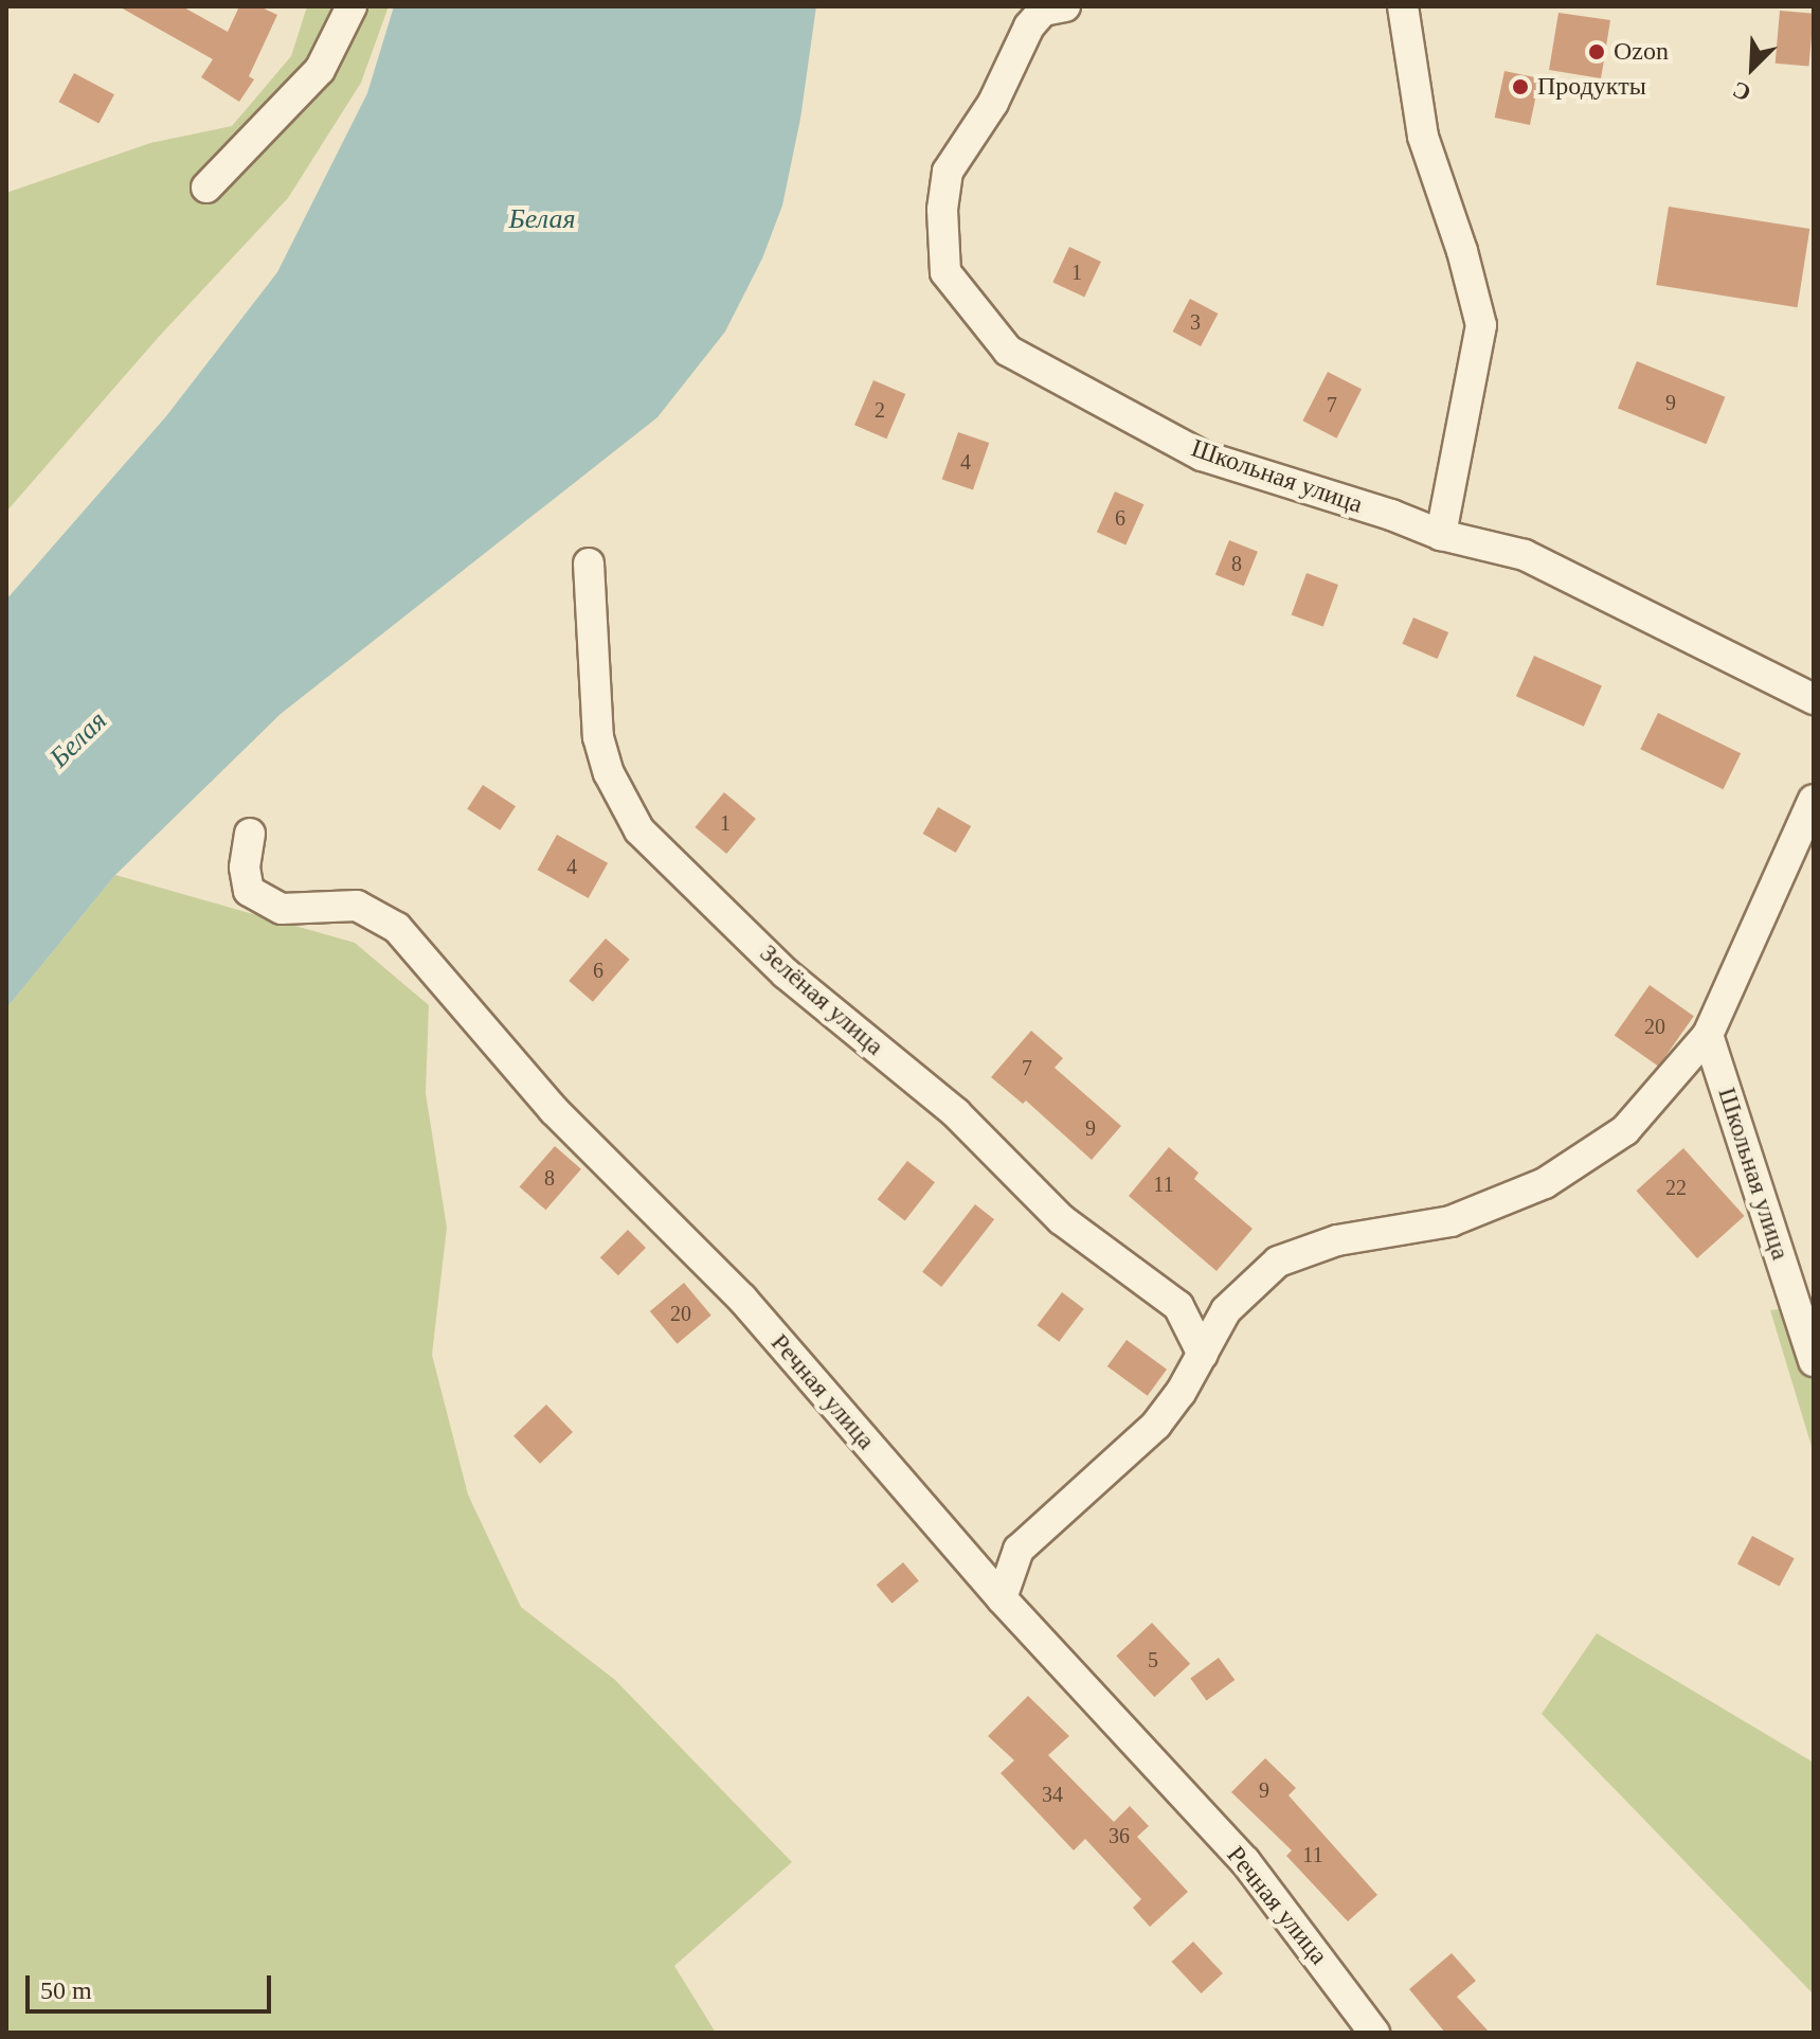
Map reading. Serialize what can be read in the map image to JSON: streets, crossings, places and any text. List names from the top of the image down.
{
  "streets": {
    "street": ["Школьная улица", "Зелёная улица", "Речная улица"]
  },
  "water": ["Белая"],
  "places": ["Ozon", "Продукты"],
  "house_numbers": [
    "1",
    "3",
    "9",
    "7",
    "2",
    "4",
    "6",
    "8",
    "1",
    "4",
    "6",
    "20",
    "7",
    "9",
    "8",
    "11",
    "22",
    "20",
    "5",
    "9",
    "34",
    "36",
    "11"
  ],
  "scale_bar": "50 m",
  "north": "bottom left"
}
